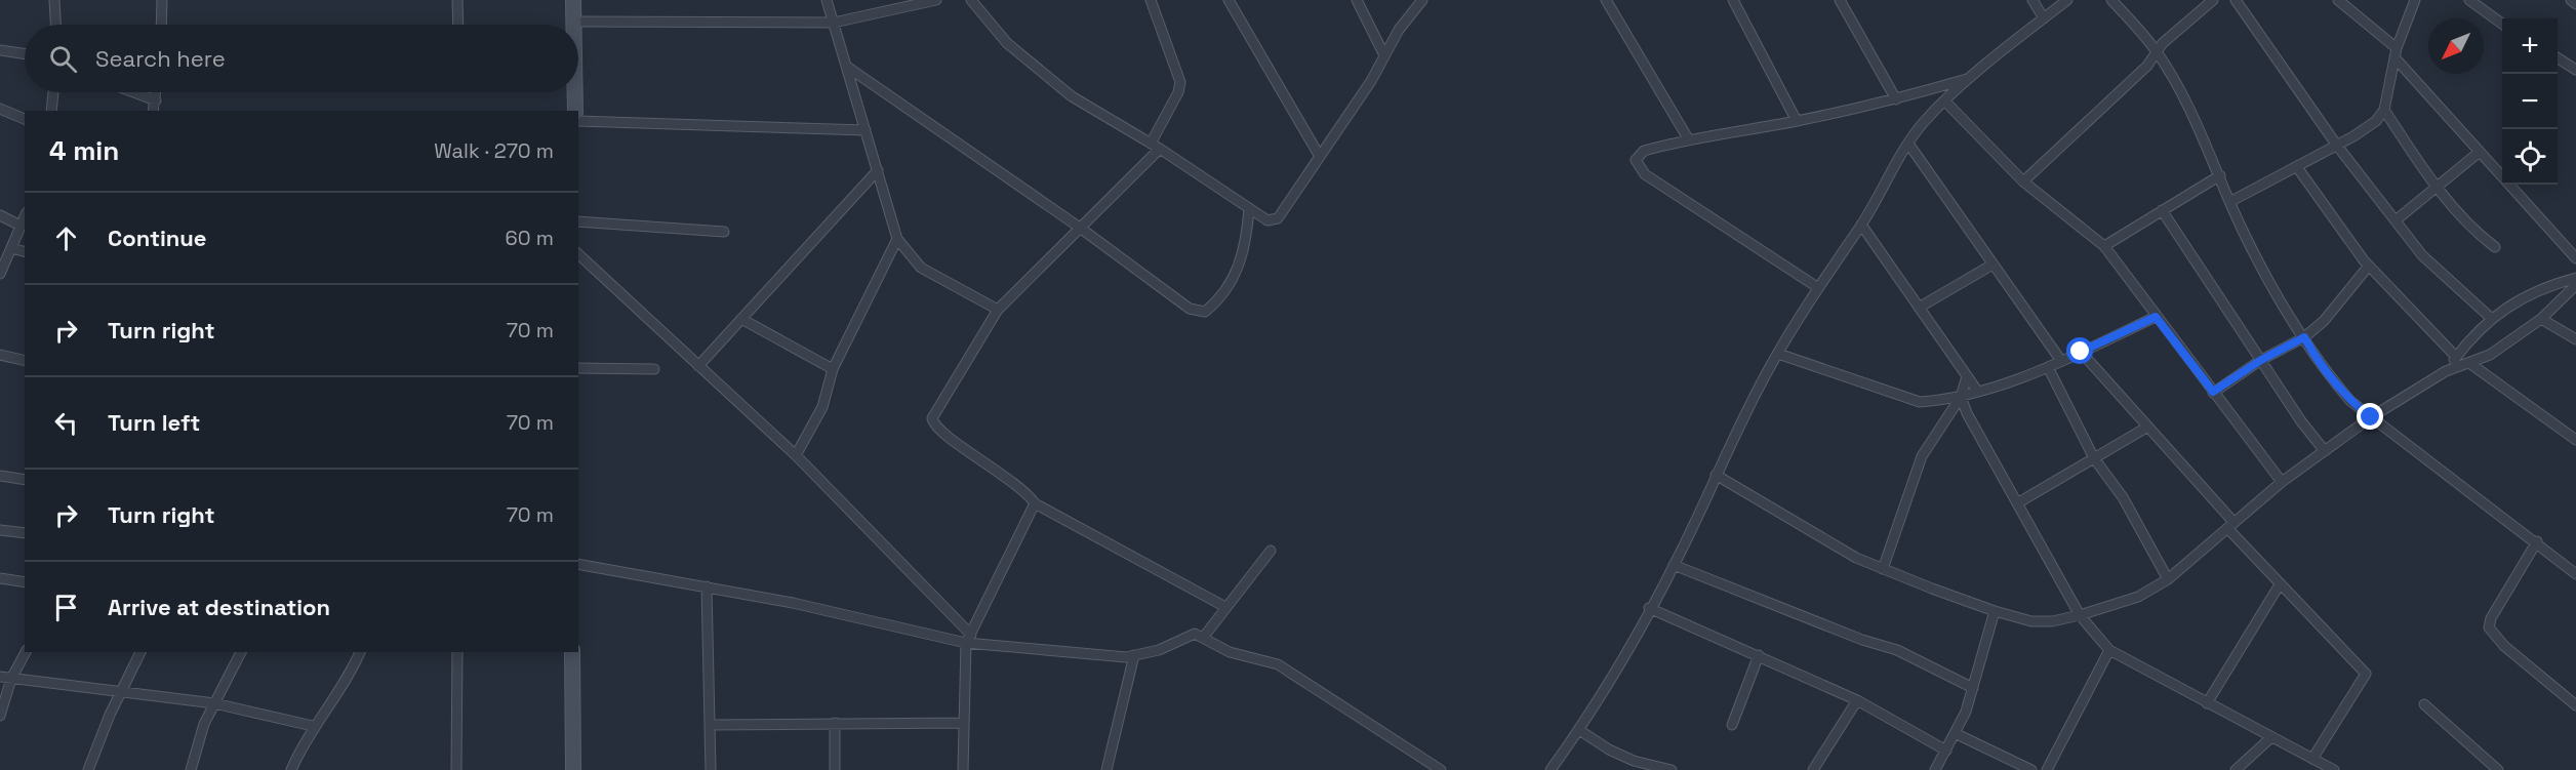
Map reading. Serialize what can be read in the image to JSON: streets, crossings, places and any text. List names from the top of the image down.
{
  "north": "bottom left",
  "page": {
    "map_buttons": ["+", "−"],
    "search": "Search here",
    "heading": ["4 min", "Walk · 270 m"],
    "list": [
      ["Continue", "60 m"],
      ["Turn right", "70 m"],
      ["Turn left", "70 m"],
      ["Turn right", "70 m"],
      "Arrive at destination"
    ]
  }
}
